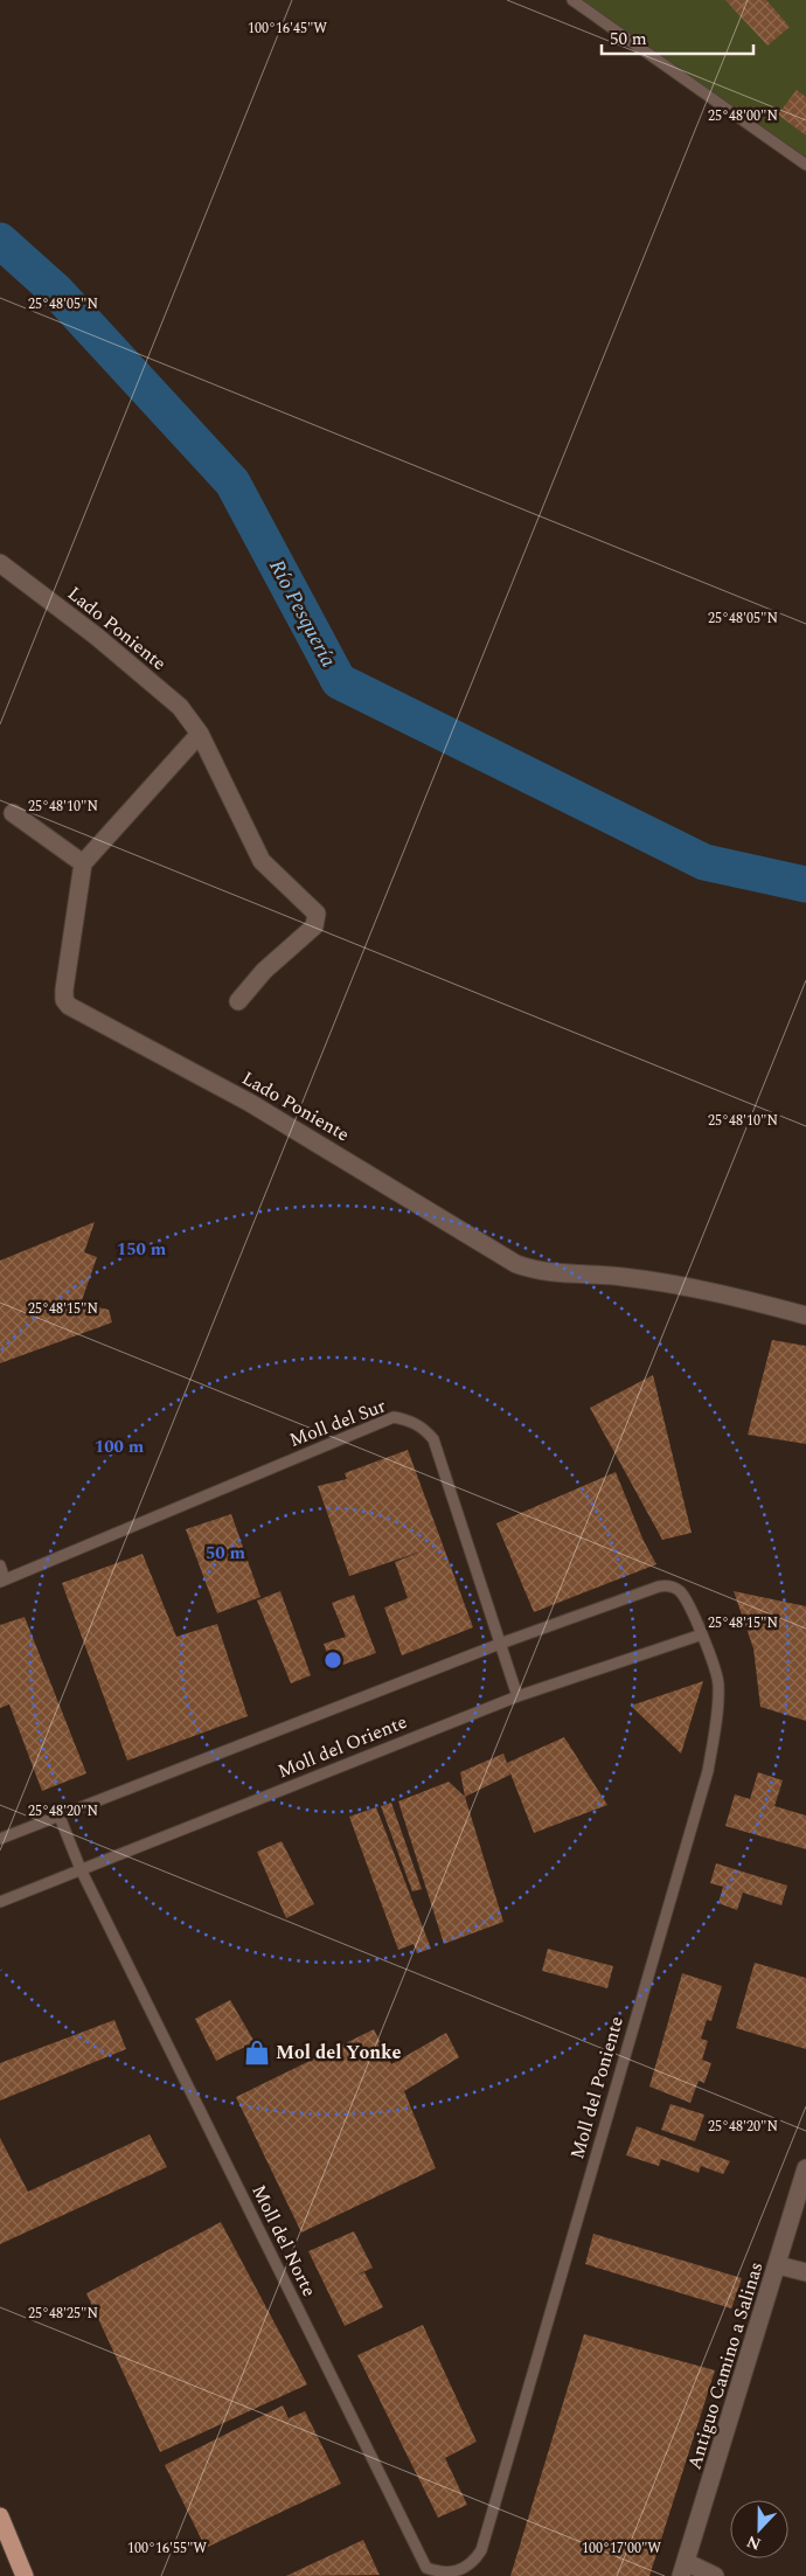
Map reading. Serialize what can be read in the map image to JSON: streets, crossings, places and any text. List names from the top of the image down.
{
  "streets": {
    "street": ["Lado Poniente", "Antiguo Camino a Salinas"],
    "lane": [
      "Moll del Sur",
      "Moll del Oriente",
      "Moll del Poniente",
      "Moll del Norte"
    ]
  },
  "crossings": [
    ["Moll del Sur", "Moll del Oriente"],
    ["Moll del Sur", "Moll del Poniente"],
    ["Moll del Oriente", "Moll del Poniente"],
    ["Moll del Oriente", "Moll del Norte"],
    ["Moll del Poniente", "Moll del Norte"]
  ],
  "water": ["Río Pesquería"],
  "places": {
    "shop": ["Mol del Yonke"]
  },
  "scale_bar": "50 m",
  "north": "bottom",
  "coordinates": [
    "100°16'45\"W",
    "25°48'00\"N",
    "25°48'05\"N",
    "25°48'10\"N",
    "25°48'15\"N",
    "25°48'20\"N",
    "25°48'25\"N",
    "100°16'55\"W",
    "100°17'00\"W"
  ],
  "rings": ["150 m", "100 m", "50 m"]
}
